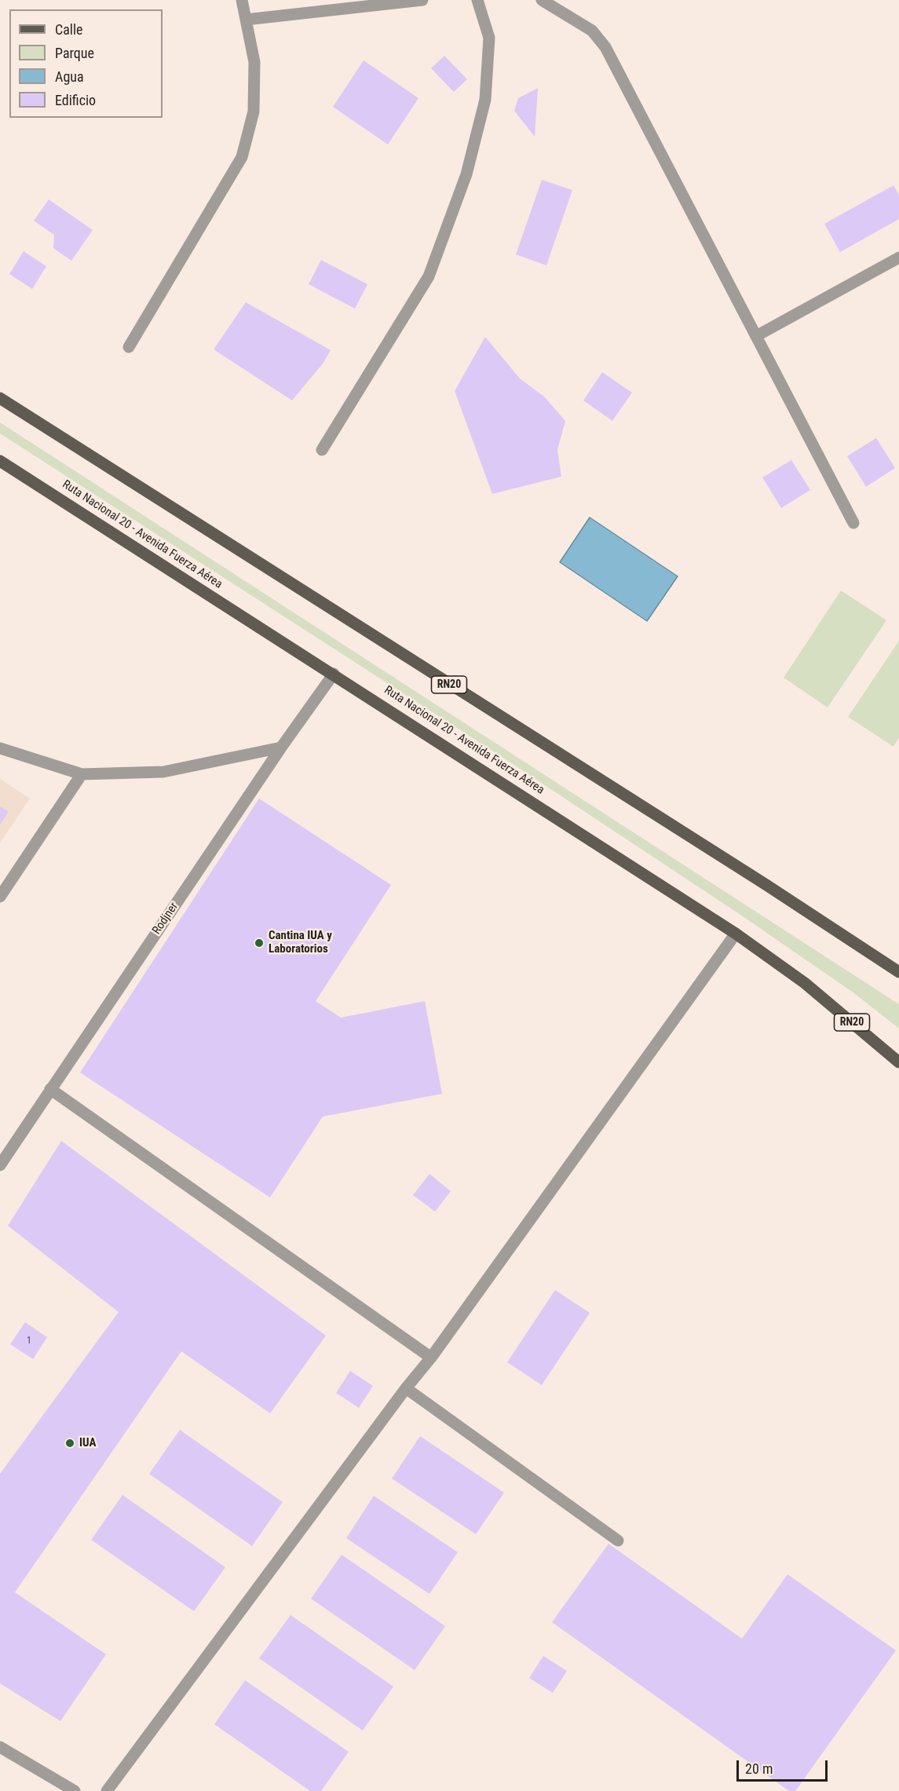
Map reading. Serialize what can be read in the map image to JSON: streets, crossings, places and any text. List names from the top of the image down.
{
  "streets": {
    "main road": ["Ruta Nacional 20 - Avenida Fuerza Aérea", "RN20"],
    "street": ["Rodjner"]
  },
  "crossings": [
    ["Ruta Nacional 20 - Avenida Fuerza Aérea", "Rodjner"]
  ],
  "places": ["Cantina IUA y Laboratorios", "IUA"],
  "house_numbers": ["1"],
  "legend": [
    "Calle",
    "Parque",
    "Agua",
    "Edificio"
  ],
  "scale_bar": "20 m"
}
